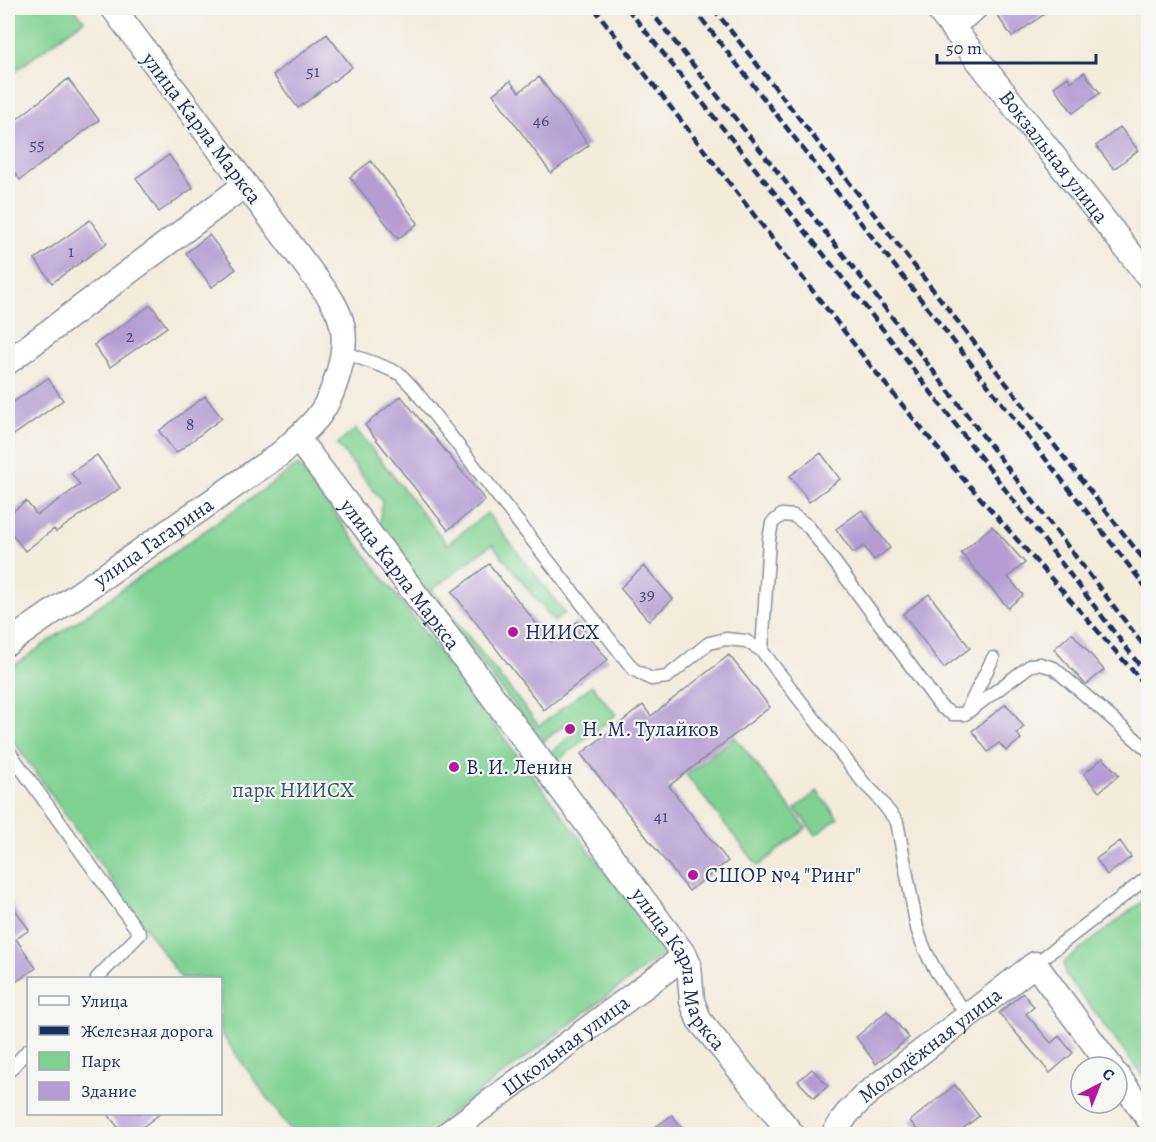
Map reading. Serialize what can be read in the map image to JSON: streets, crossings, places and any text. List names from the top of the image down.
{
  "streets": {
    "street": [
      "улица Карла Маркса",
      "Вокзальная улица",
      "улица Гагарина",
      "Школьная улица",
      "Молодёжная улица"
    ]
  },
  "crossings": [
    ["улица Карла Маркса", "улица Гагарина"],
    ["улица Карла Маркса", "Школьная улица"]
  ],
  "parks": ["парк НИИСХ"],
  "places": [
    "НИИСХ",
    "Н. М. Тулайков",
    "В. И. Ленин",
    "СШОР №4 \"Ринг\""
  ],
  "house_numbers": [
    "51",
    "46",
    "55",
    "1",
    "2",
    "8",
    "39",
    "41"
  ],
  "legend": [
    "Улица",
    "Железная дорога",
    "Парк",
    "Здание"
  ],
  "scale_bar": "50 m",
  "north": "top right"
}
